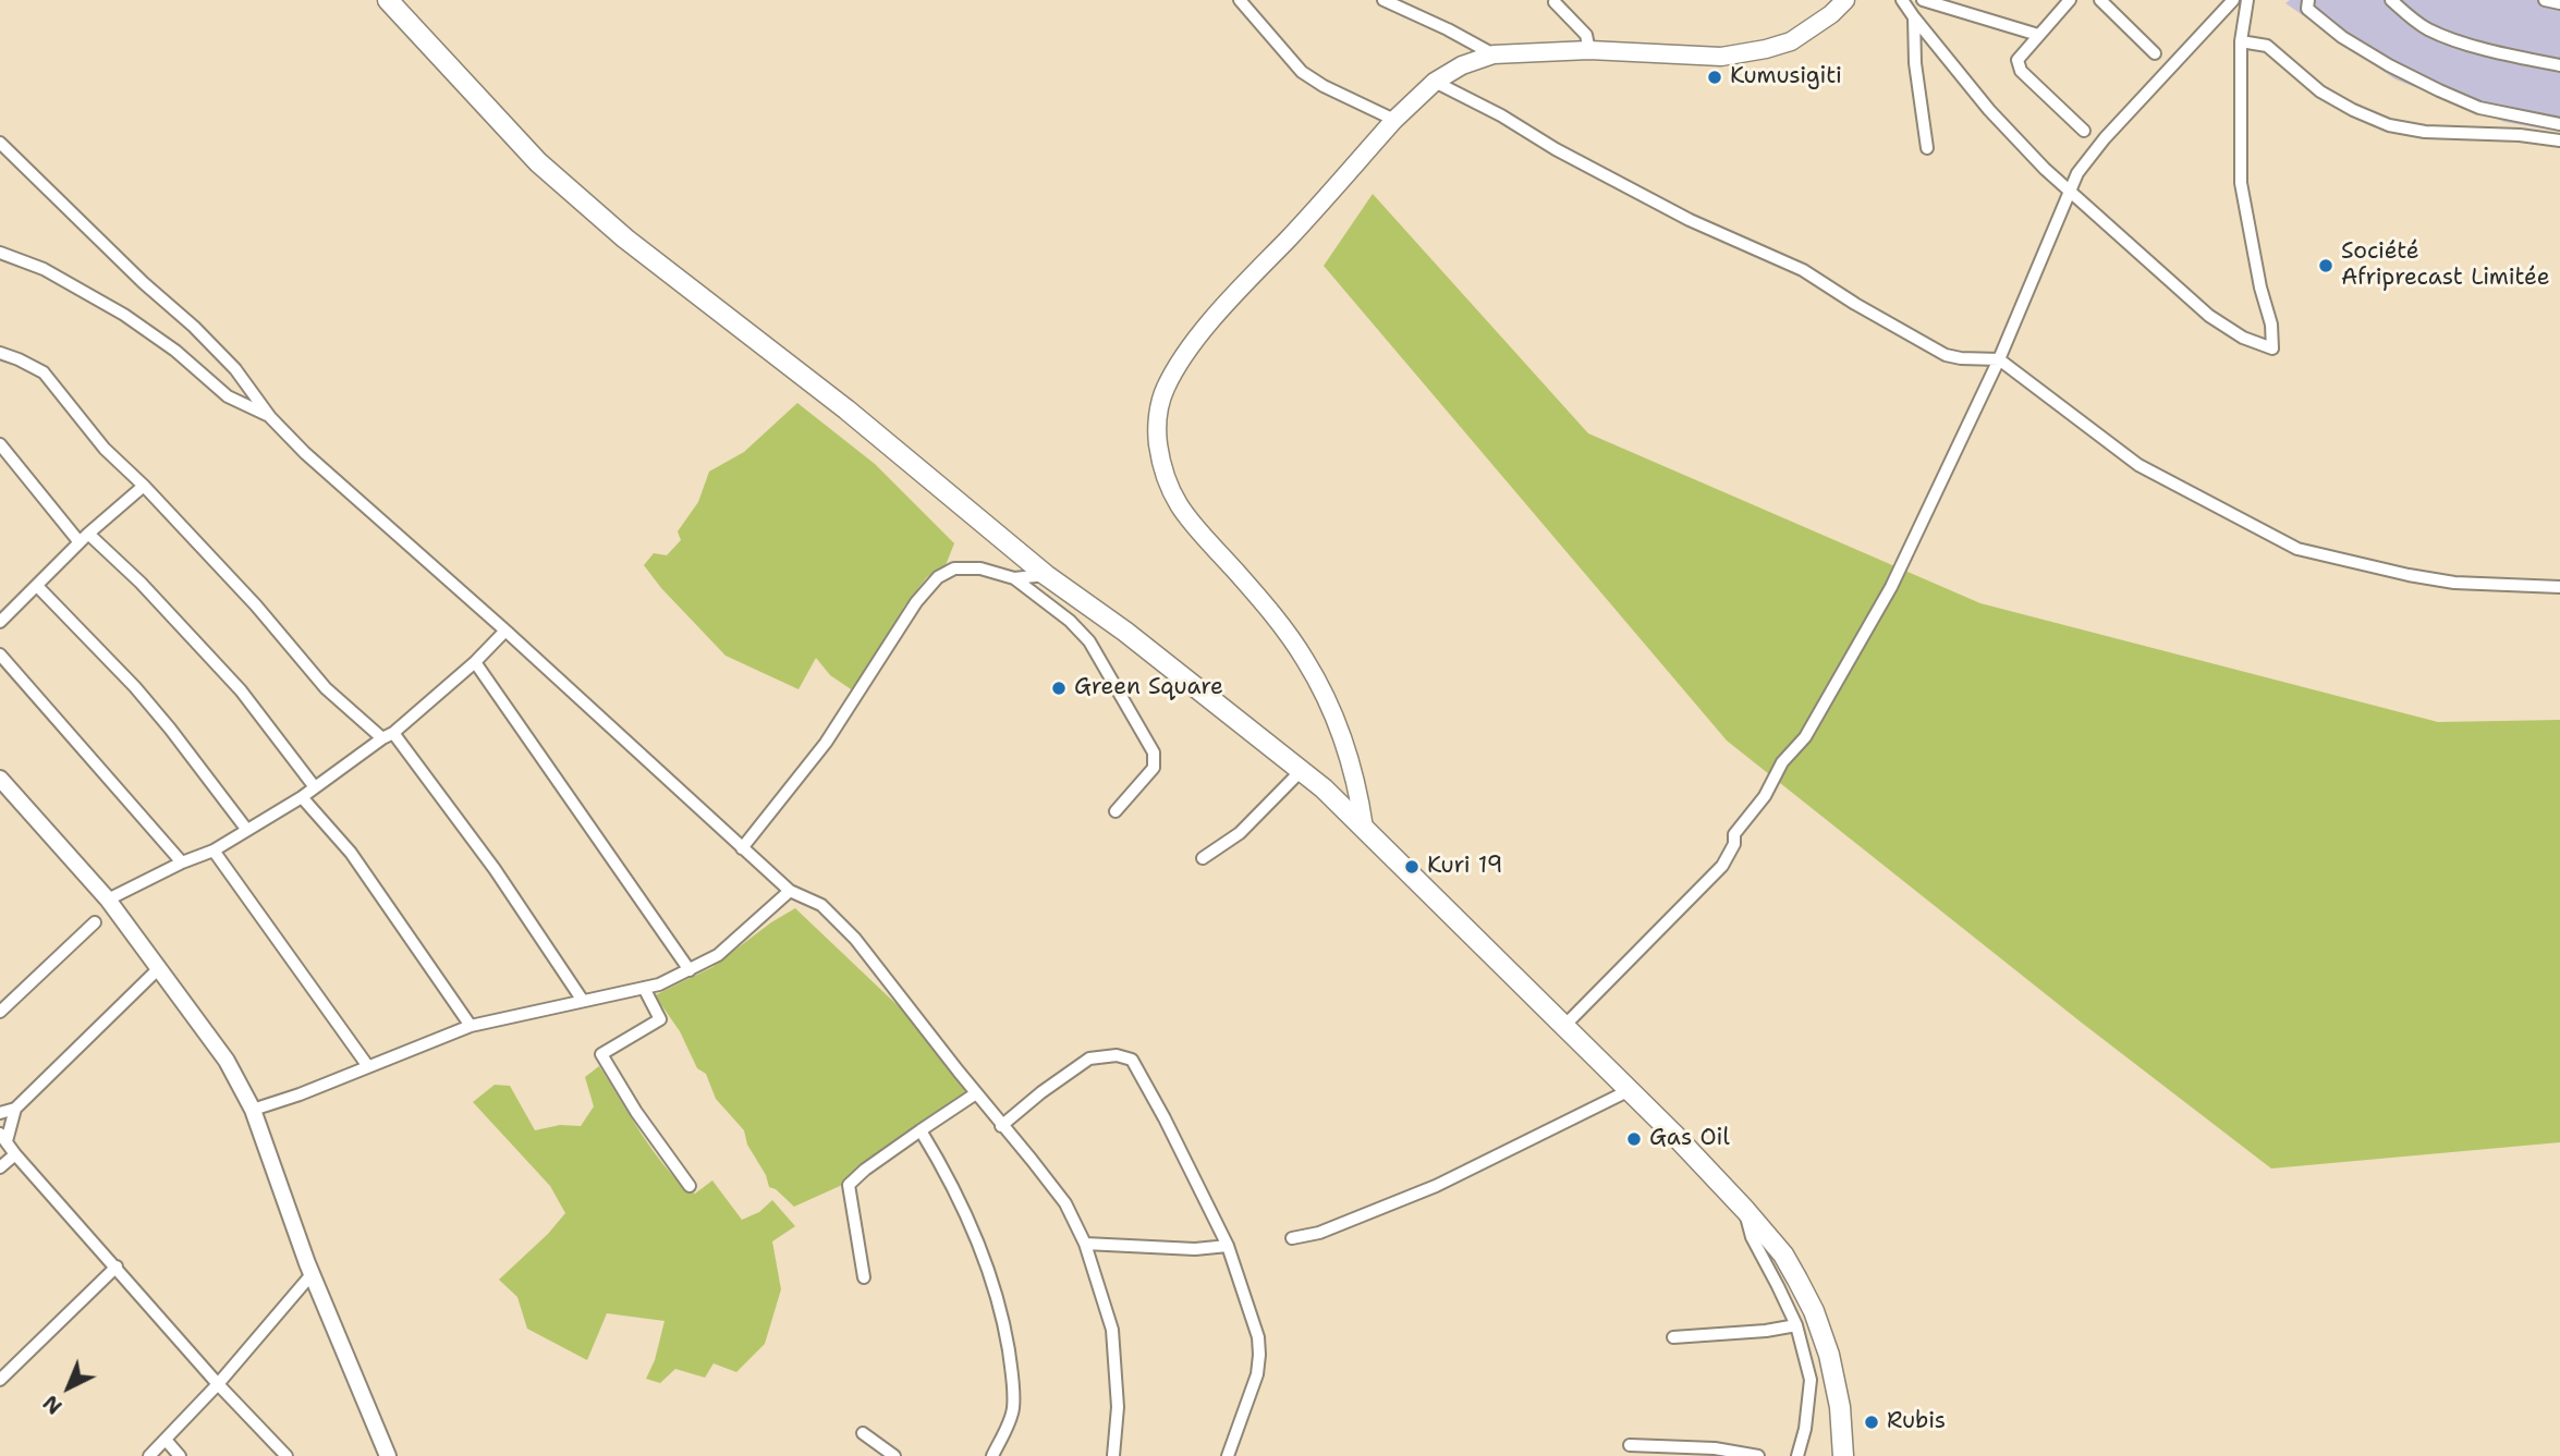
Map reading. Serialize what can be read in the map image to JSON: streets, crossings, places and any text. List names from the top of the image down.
{
  "places": [
    "Kumusigiti",
    "Société Afriprecast Limitée",
    "Green Square",
    "Kuri 19",
    "Gas Oil",
    "Rubis"
  ],
  "north": "bottom left"
}
